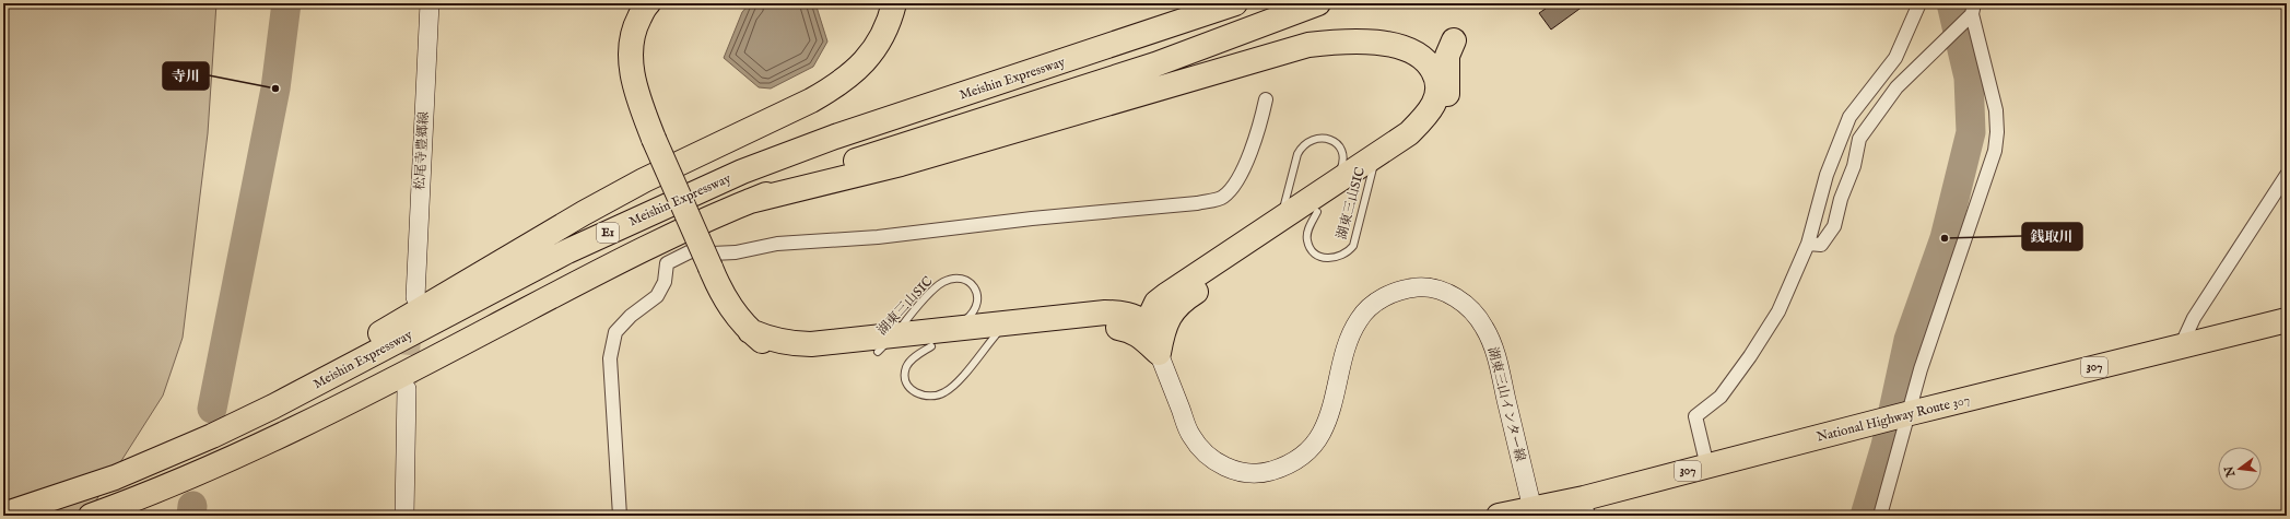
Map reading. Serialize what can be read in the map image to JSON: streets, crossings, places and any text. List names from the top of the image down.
{
  "streets": {
    "highway": [
      "Meishin Expressway",
      "E1",
      "307",
      "National Highway Route 307"
    ],
    "main road": ["松尾寺豊郷線", "湖東三山インター線"],
    "lane": ["湖東三山SIC"]
  },
  "crossings": [
    ["湖東三山インター線", "National Highway Route 307"]
  ],
  "places": ["寺川", "銭取川"],
  "north": "left"
}
